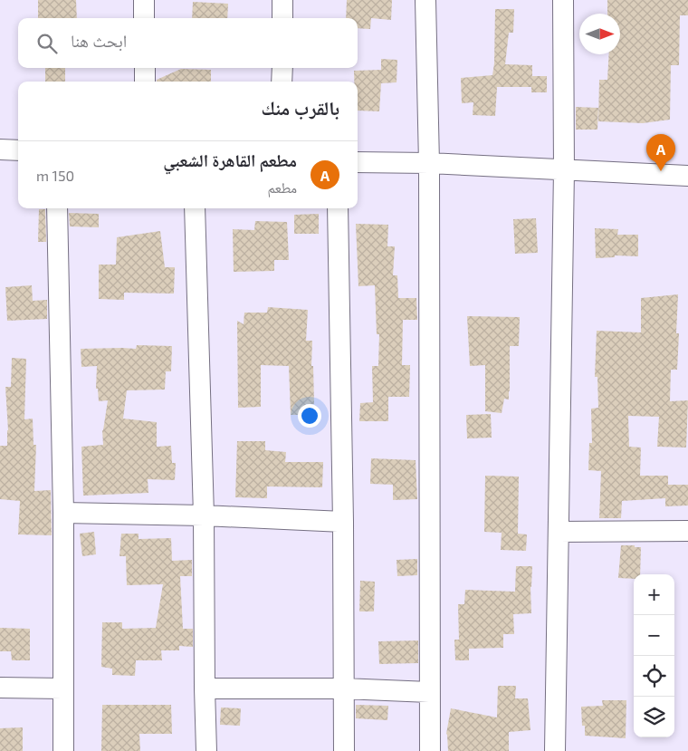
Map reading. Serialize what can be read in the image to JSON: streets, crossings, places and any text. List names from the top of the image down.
{
  "north": "right",
  "page": {
    "search": "ابحث هنا",
    "heading": "بالقرب منك",
    "pins": "A",
    "list": [
      {
        "mark": "A",
        "name": "مطعم القاهرة الشعبي",
        "note": "مطعم",
        "value": "150 m"
      }
    ],
    "map_buttons": ["+", "−"]
  }
}
